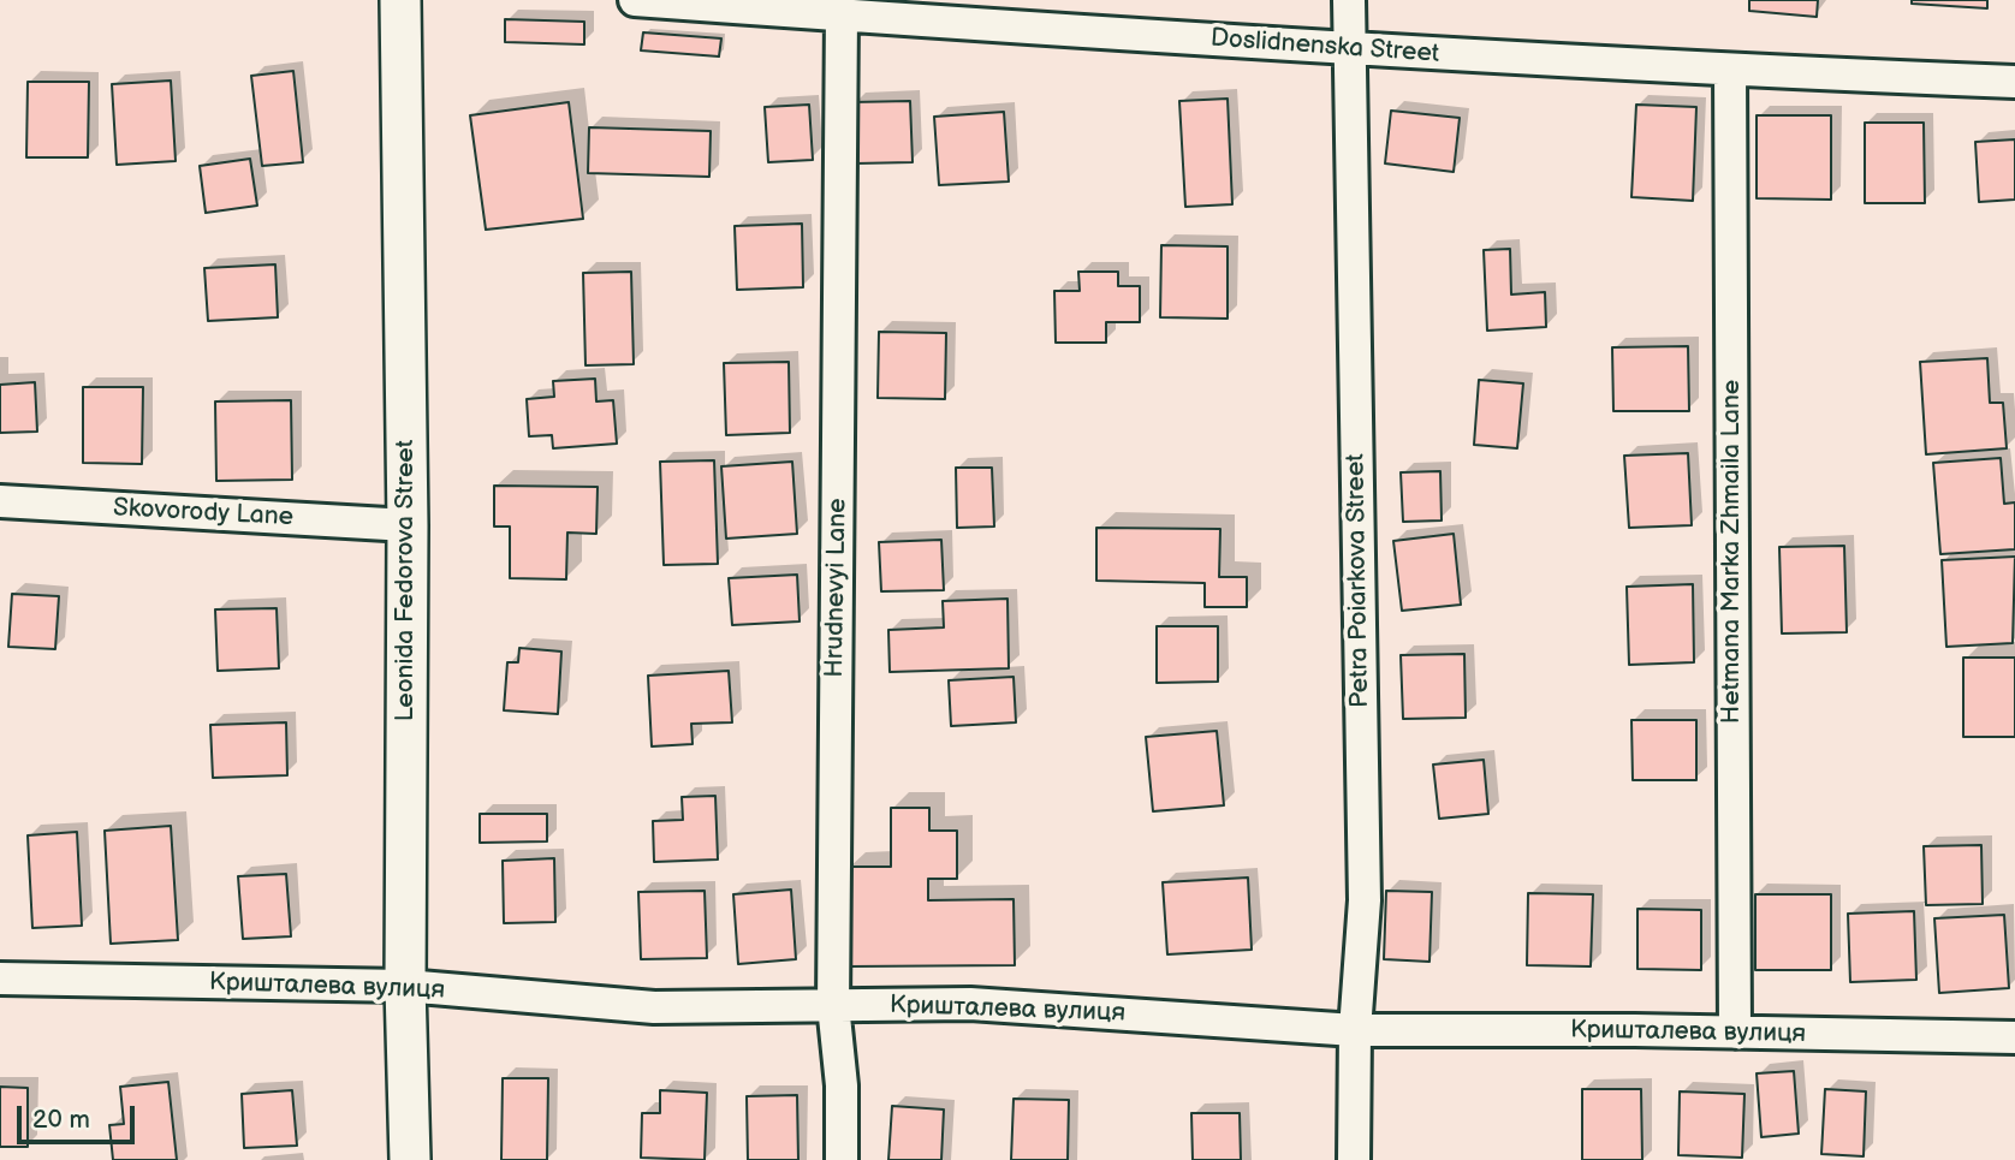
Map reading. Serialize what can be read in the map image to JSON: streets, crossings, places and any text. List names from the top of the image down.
{
  "streets": {
    "street": [
      "Doslidnenska Street",
      "Skovorody Lane",
      "Hetmana Marka Zhmaila Lane",
      "Leonida Fedorova Street",
      "Petra Poiarkova Street",
      "Hrudnevyi Lane",
      "Кришталева вулиця"
    ]
  },
  "crossings": [
    ["Doslidnenska Street", "Hetmana Marka Zhmaila Lane"],
    ["Doslidnenska Street", "Petra Poiarkova Street"],
    ["Doslidnenska Street", "Hrudnevyi Lane"],
    ["Skovorody Lane", "Leonida Fedorova Street"],
    ["Hetmana Marka Zhmaila Lane", "Кришталева вулиця"],
    ["Leonida Fedorova Street", "Кришталева вулиця"],
    ["Petra Poiarkova Street", "Кришталева вулиця"],
    ["Hrudnevyi Lane", "Кришталева вулиця"]
  ],
  "scale_bar": "20 m"
}
